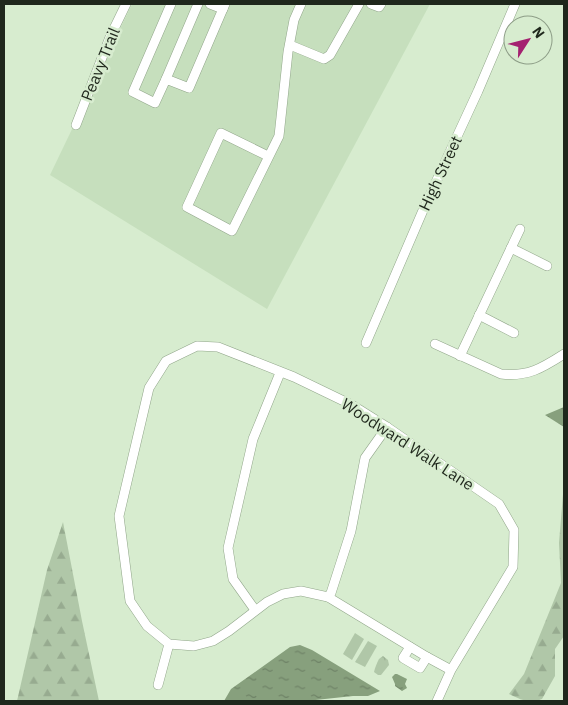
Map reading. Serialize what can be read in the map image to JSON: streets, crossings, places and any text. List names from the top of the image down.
{
  "streets": {
    "street": ["Peavy Trail", "High Street", "Woodward Walk Lane"]
  },
  "north": "top right"
}
